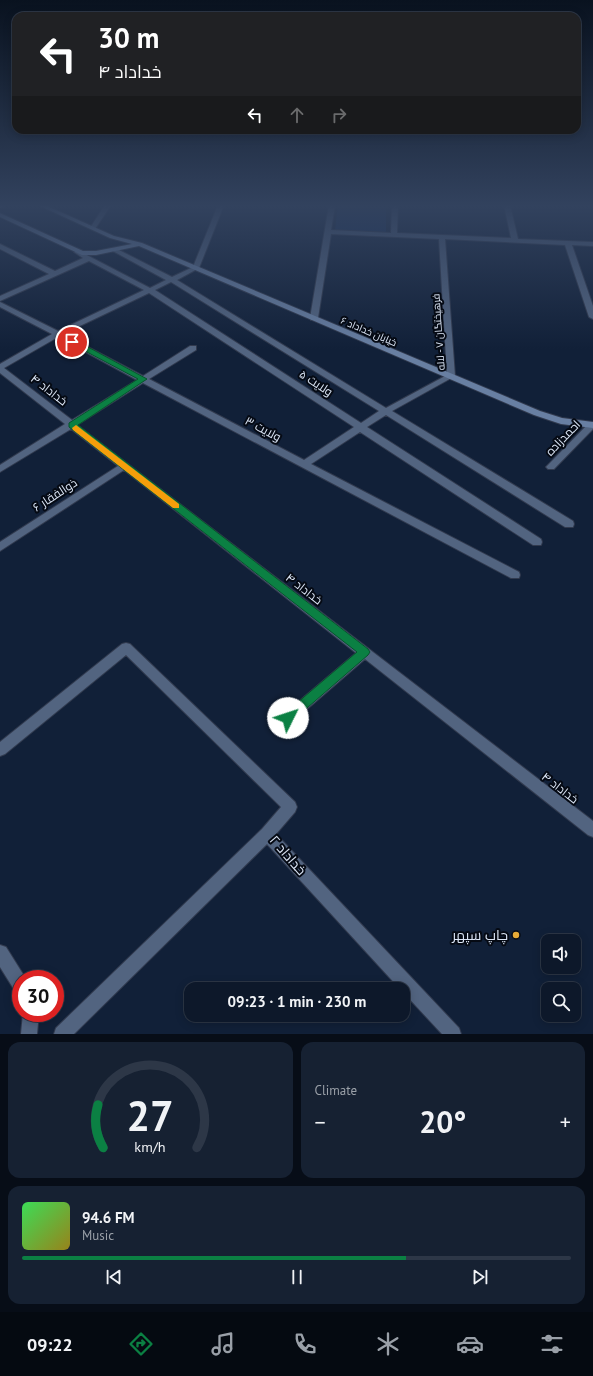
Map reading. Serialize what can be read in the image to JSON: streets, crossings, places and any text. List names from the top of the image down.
{
  "streets": {
    "main road": ["خیابان خداداد ۶"],
    "street": [
      "فرهیختگان ۷ - لاله",
      "ولایت ۵",
      "خداداد ۴",
      "ولایت ۳",
      "احمدزاده",
      "ذوالفقار ۶",
      "خداداد ۲"
    ]
  },
  "crossings": [
    ["خیابان خداداد ۶", "فرهیختگان ۷ - لاله"],
    ["خیابان خداداد ۶", "احمدزاده"],
    ["خداداد ۴", "ذوالفقار ۶"]
  ],
  "places": ["چاپ سپهر"],
  "page": {
    "turn": ["30 m", "خداداد ۴"],
    "limit": "30",
    "trip": "09:23 · 1 min · 230 m",
    "tile": "Climate",
    "heat": ["−", "20°", "+"],
    "song": ["94.6 FM", "Music"],
    "tabs": "09:22",
    "gauge": ["27", "km/h"]
  }
}
